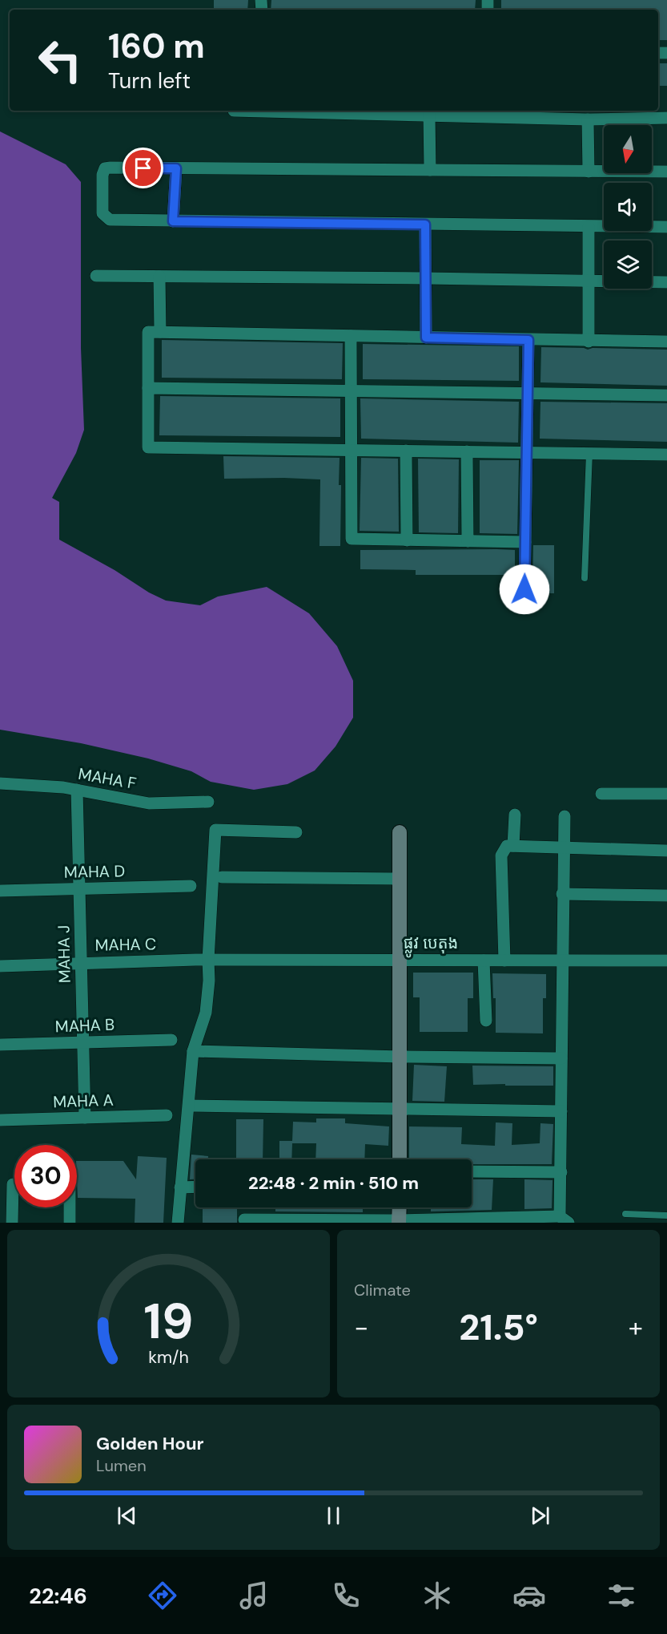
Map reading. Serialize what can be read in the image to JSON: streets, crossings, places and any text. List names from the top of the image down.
{
  "streets": {
    "street": [
      "MAHA F",
      "MAHA D",
      "ផ្លូវ បេតុង",
      "MAHA C",
      "MAHA J",
      "MAHA B",
      "MAHA A"
    ]
  },
  "crossings": [
    ["MAHA F", "MAHA J"],
    ["MAHA D", "MAHA J"],
    ["ផ្លូវ បេតុង", "MAHA C"],
    ["MAHA C", "MAHA J"],
    ["MAHA J", "MAHA B"],
    ["MAHA J", "MAHA A"]
  ],
  "north": "bottom",
  "page": {
    "turn": ["160 m", "Turn left"],
    "limit": "30",
    "trip": "22:48 · 2 min · 510 m",
    "tile": "Climate",
    "heat": ["−", "21.5°", "+"],
    "song": ["Golden Hour", "Lumen"],
    "tabs": "22:46",
    "gauge": ["19", "km/h"]
  }
}
